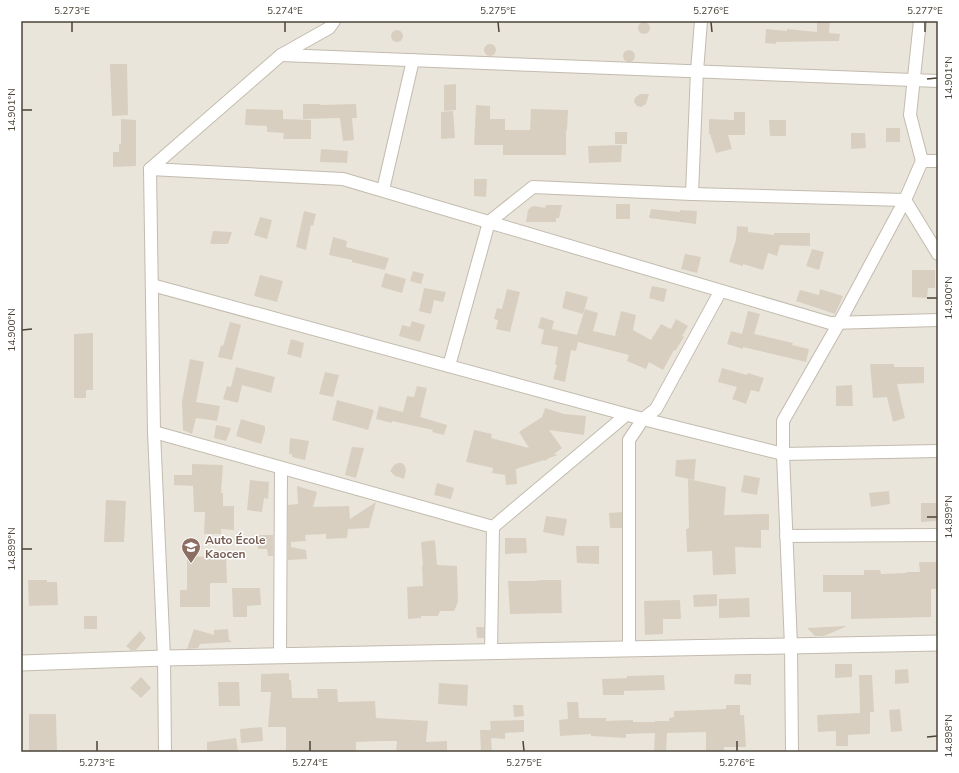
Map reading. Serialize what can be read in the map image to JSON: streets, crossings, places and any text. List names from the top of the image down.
{
  "places": {
    "school or university": ["Auto École Kaocen"]
  },
  "coordinates": [
    "5.273°E",
    "5.274°E",
    "5.275°E",
    "5.276°E",
    "5.277°E",
    "14.901°N",
    "14.900°N",
    "14.899°N",
    "14.898°N"
  ]
}
